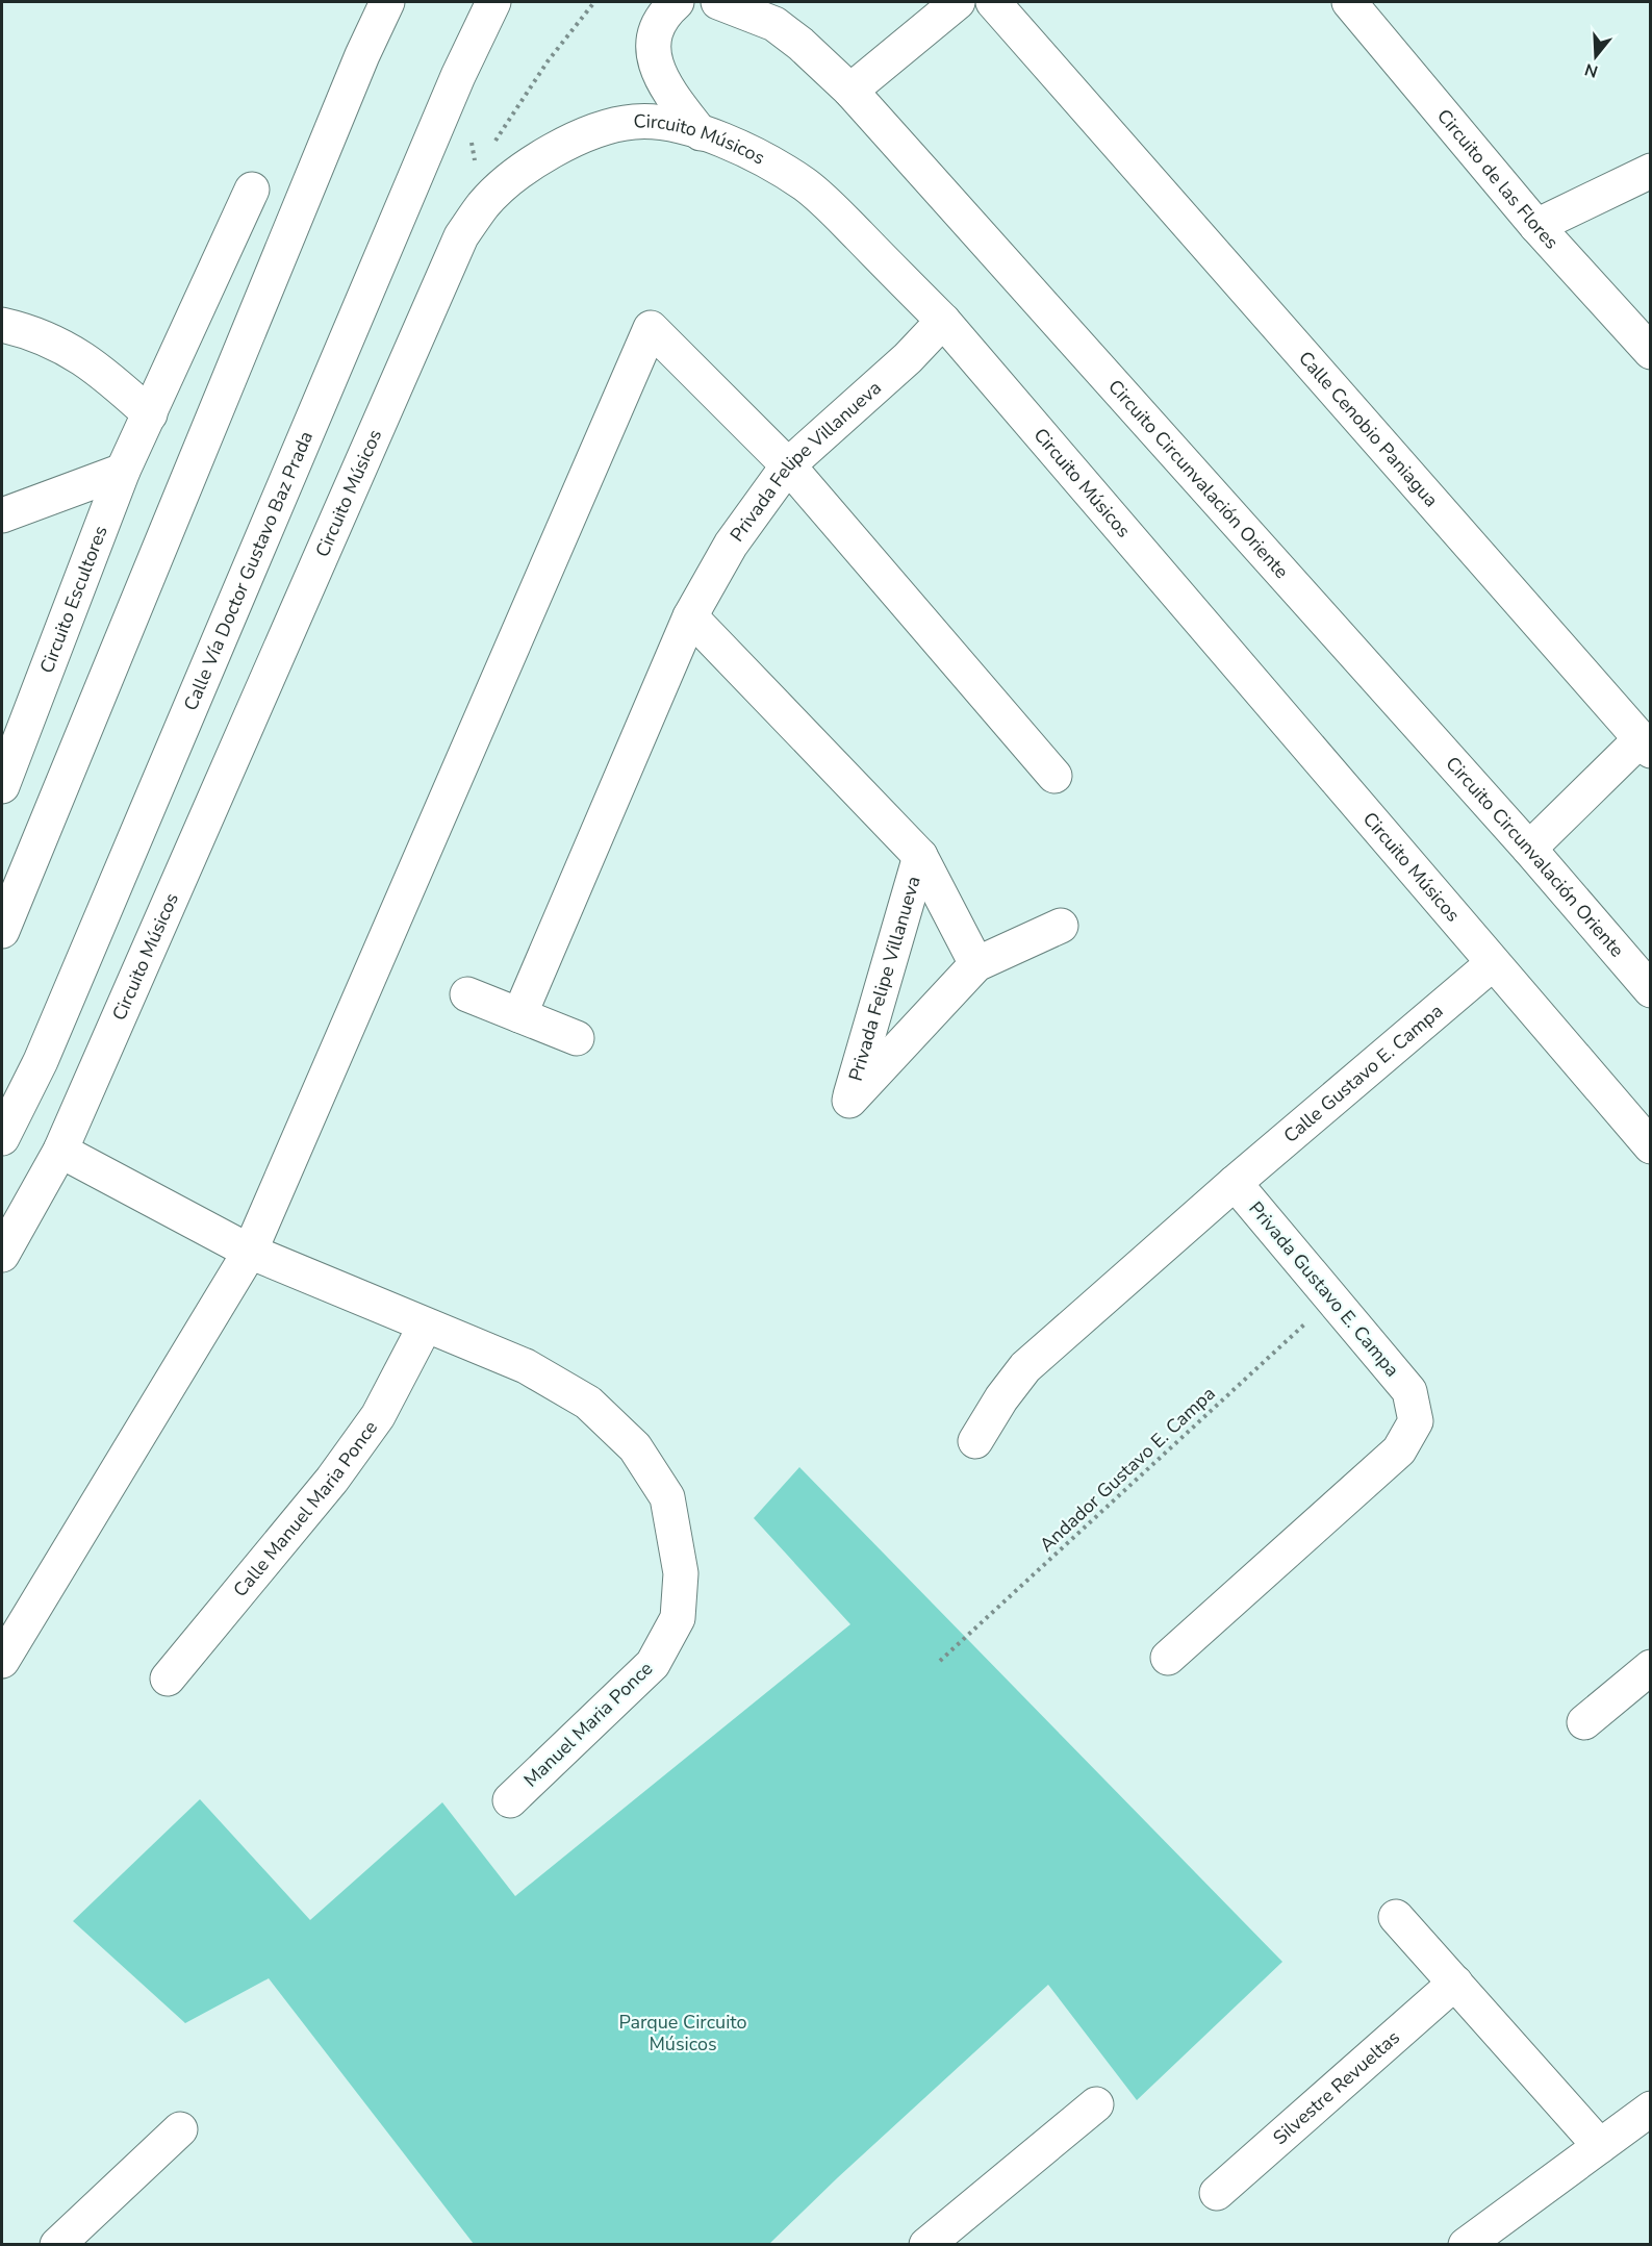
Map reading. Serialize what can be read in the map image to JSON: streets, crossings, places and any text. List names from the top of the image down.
{
  "streets": {
    "street": [
      "Circuito Músicos",
      "Circuito de las Flores",
      "Calle Cenobio Paniagua",
      "Privada Felipe Villanueva",
      "Circuito Circunvalación Oriente",
      "Calle Vía Doctor Gustavo Baz Prada",
      "Circuito Escultores",
      "Calle Gustavo E. Campa",
      "Privada Gustavo E. Campa",
      "Calle Manuel Maria Ponce",
      "Manuel Maria Ponce",
      "Silvestre Revueltas"
    ],
    "path": ["Andador Gustavo E. Campa"]
  },
  "crossings": [
    ["Circuito Músicos", "Privada Felipe Villanueva"],
    ["Circuito Músicos", "Calle Gustavo E. Campa"],
    ["Calle Cenobio Paniagua", "Circuito Circunvalación Oriente"],
    ["Calle Gustavo E. Campa", "Privada Gustavo E. Campa"],
    ["Privada Gustavo E. Campa", "Andador Gustavo E. Campa"],
    ["Calle Manuel Maria Ponce", "Manuel Maria Ponce"]
  ],
  "parks": ["Parque Circuito Músicos"],
  "north": "bottom"
}
